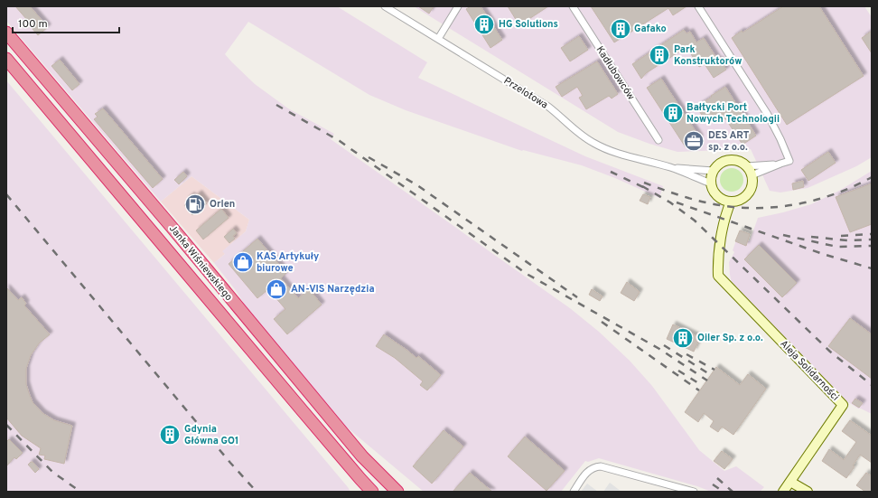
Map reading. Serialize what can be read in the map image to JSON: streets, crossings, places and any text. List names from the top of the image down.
{
  "streets": {
    "highway": ["Janka Wiśniewskiego"],
    "street": ["Kadłubowców", "Przelotowa", "Aleja Solidarności"]
  },
  "places": {
    "building": [
      "HG Solutions",
      "Gafako",
      "Park Konstruktorów",
      "Bałtycki Port Nowych Technologii",
      "Oiler Sp. z o.o.",
      "Gdynia Główna GO1"
    ],
    "office": ["DES ART sp. z o.o."],
    "fuel station": ["Orlen"],
    "shop": ["KAS Artykuły biurowe", "AN-VIS Narzędzia"]
  },
  "scale_bar": "100 m"
}
